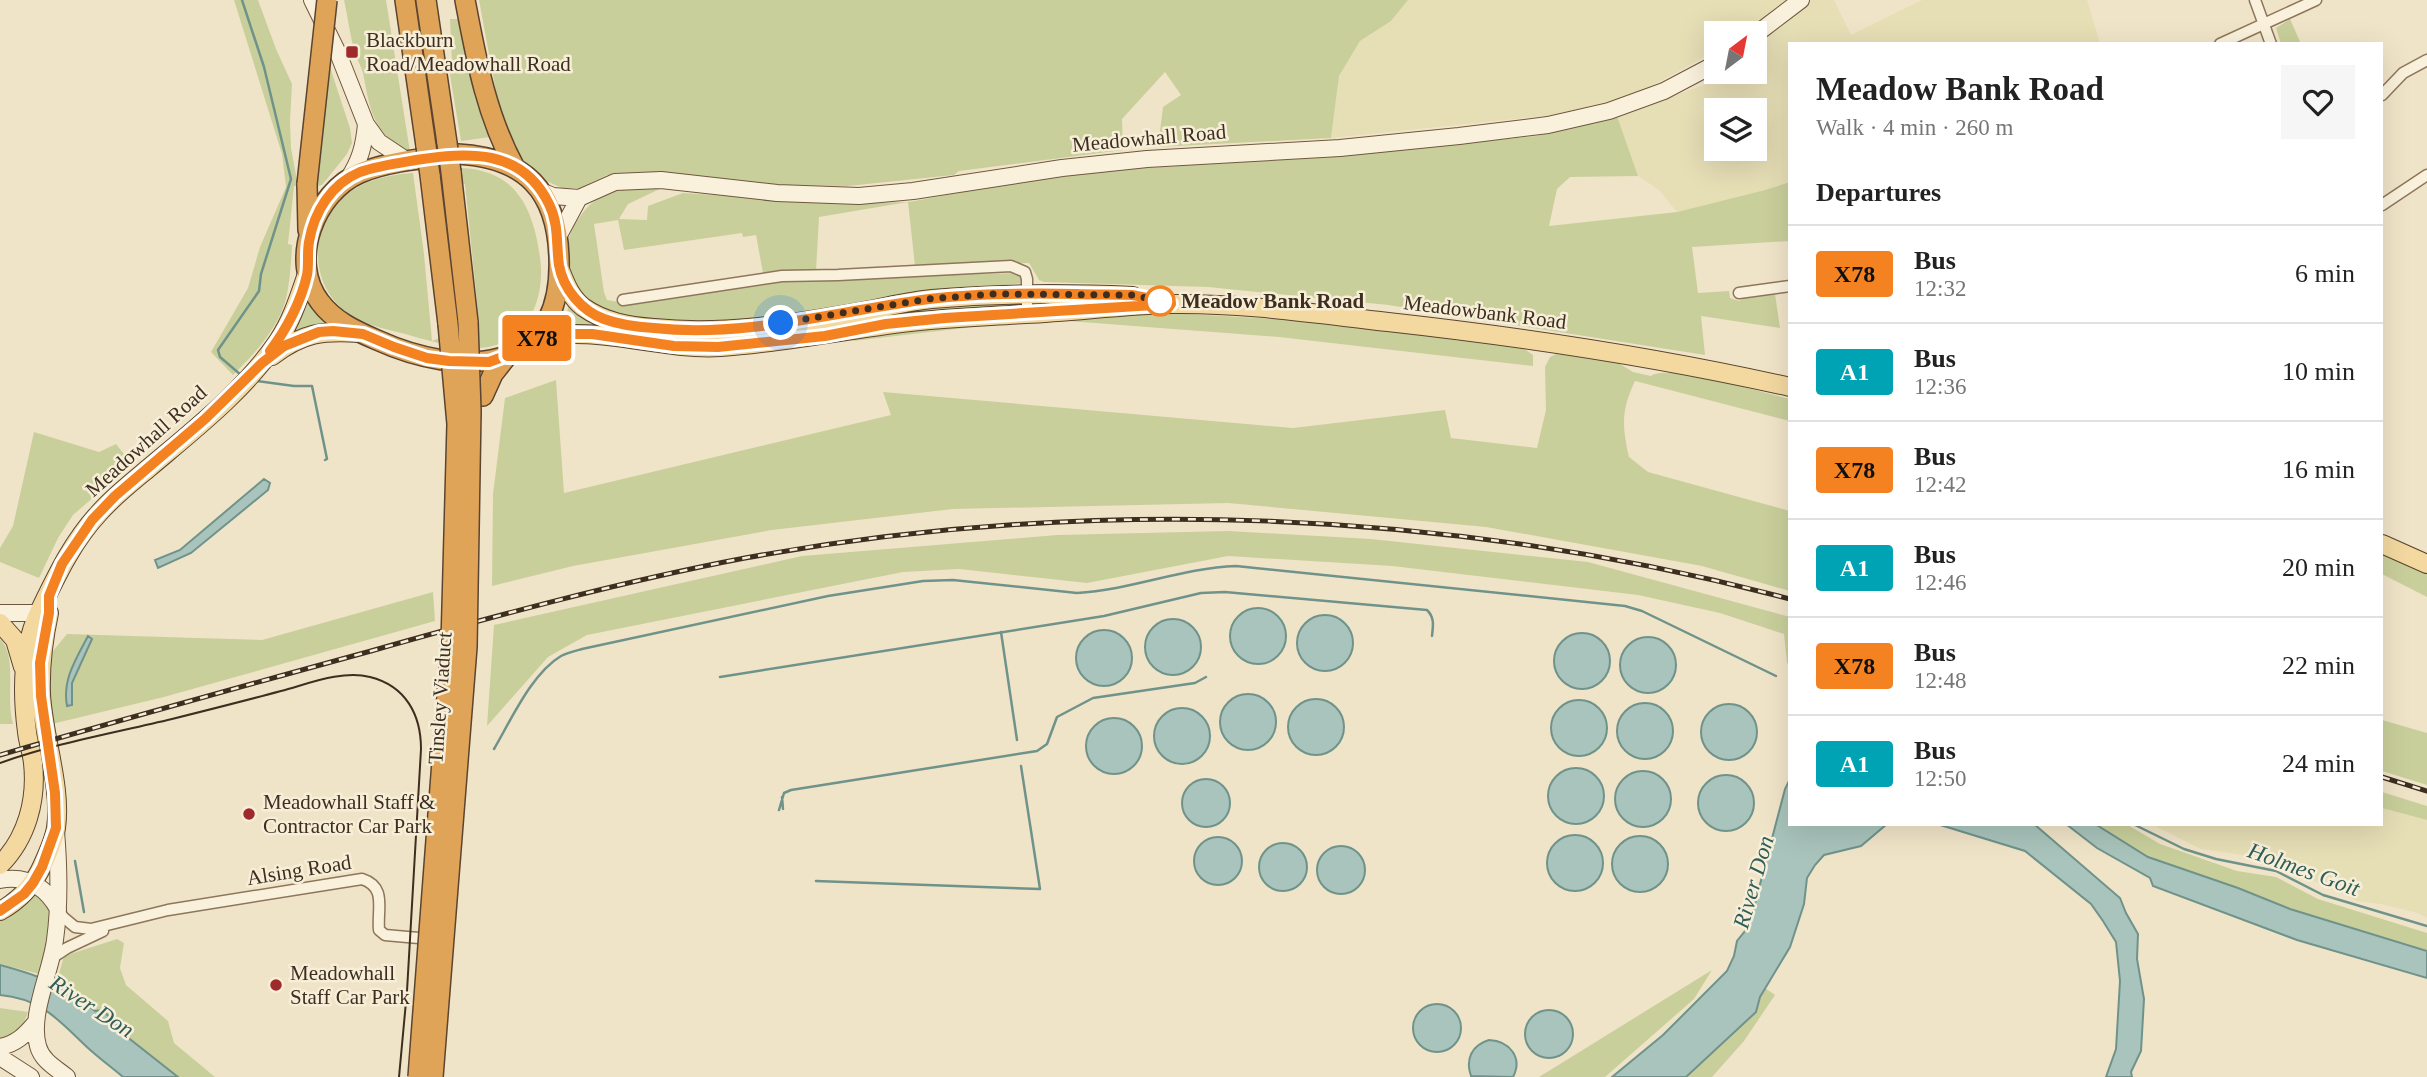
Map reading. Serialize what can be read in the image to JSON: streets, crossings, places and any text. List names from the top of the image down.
{
  "streets": {
    "highway": ["Tinsley Viaduct"],
    "main road": ["Meadowhall Road", "Meadowbank Road"],
    "street": ["Alsing Road"]
  },
  "crossings": [
    ["Meadowhall Road", "Tinsley Viaduct"],
    ["Meadowhall Road", "Alsing Road"]
  ],
  "water": ["Holmes Goit", "River Don"],
  "places": {
    "transit": ["Blackburn Road/Meadowhall Road"],
    "other": ["Meadow Bank Road", "Meadowhall Staff & Contractor Car Park", "Meadowhall Staff Car Park"]
  },
  "lines": ["bus line X78"],
  "north": "top right",
  "page": {
    "on_map": "X78",
    "heading": [
      ["Meadow Bank Road", "Walk · 4 min · 260 m"],
      "Departures"
    ],
    "list": [
      {
        "mark": "X78",
        "name": "Bus",
        "note": "12:32",
        "value": "6 min"
      },
      {
        "mark": "A1",
        "name": "Bus",
        "note": "12:36",
        "value": "10 min"
      },
      {
        "mark": "X78",
        "name": "Bus",
        "note": "12:42",
        "value": "16 min"
      },
      {
        "mark": "A1",
        "name": "Bus",
        "note": "12:46",
        "value": "20 min"
      },
      {
        "mark": "X78",
        "name": "Bus",
        "note": "12:48",
        "value": "22 min"
      },
      {
        "mark": "A1",
        "name": "Bus",
        "note": "12:50",
        "value": "24 min"
      }
    ]
  }
}
